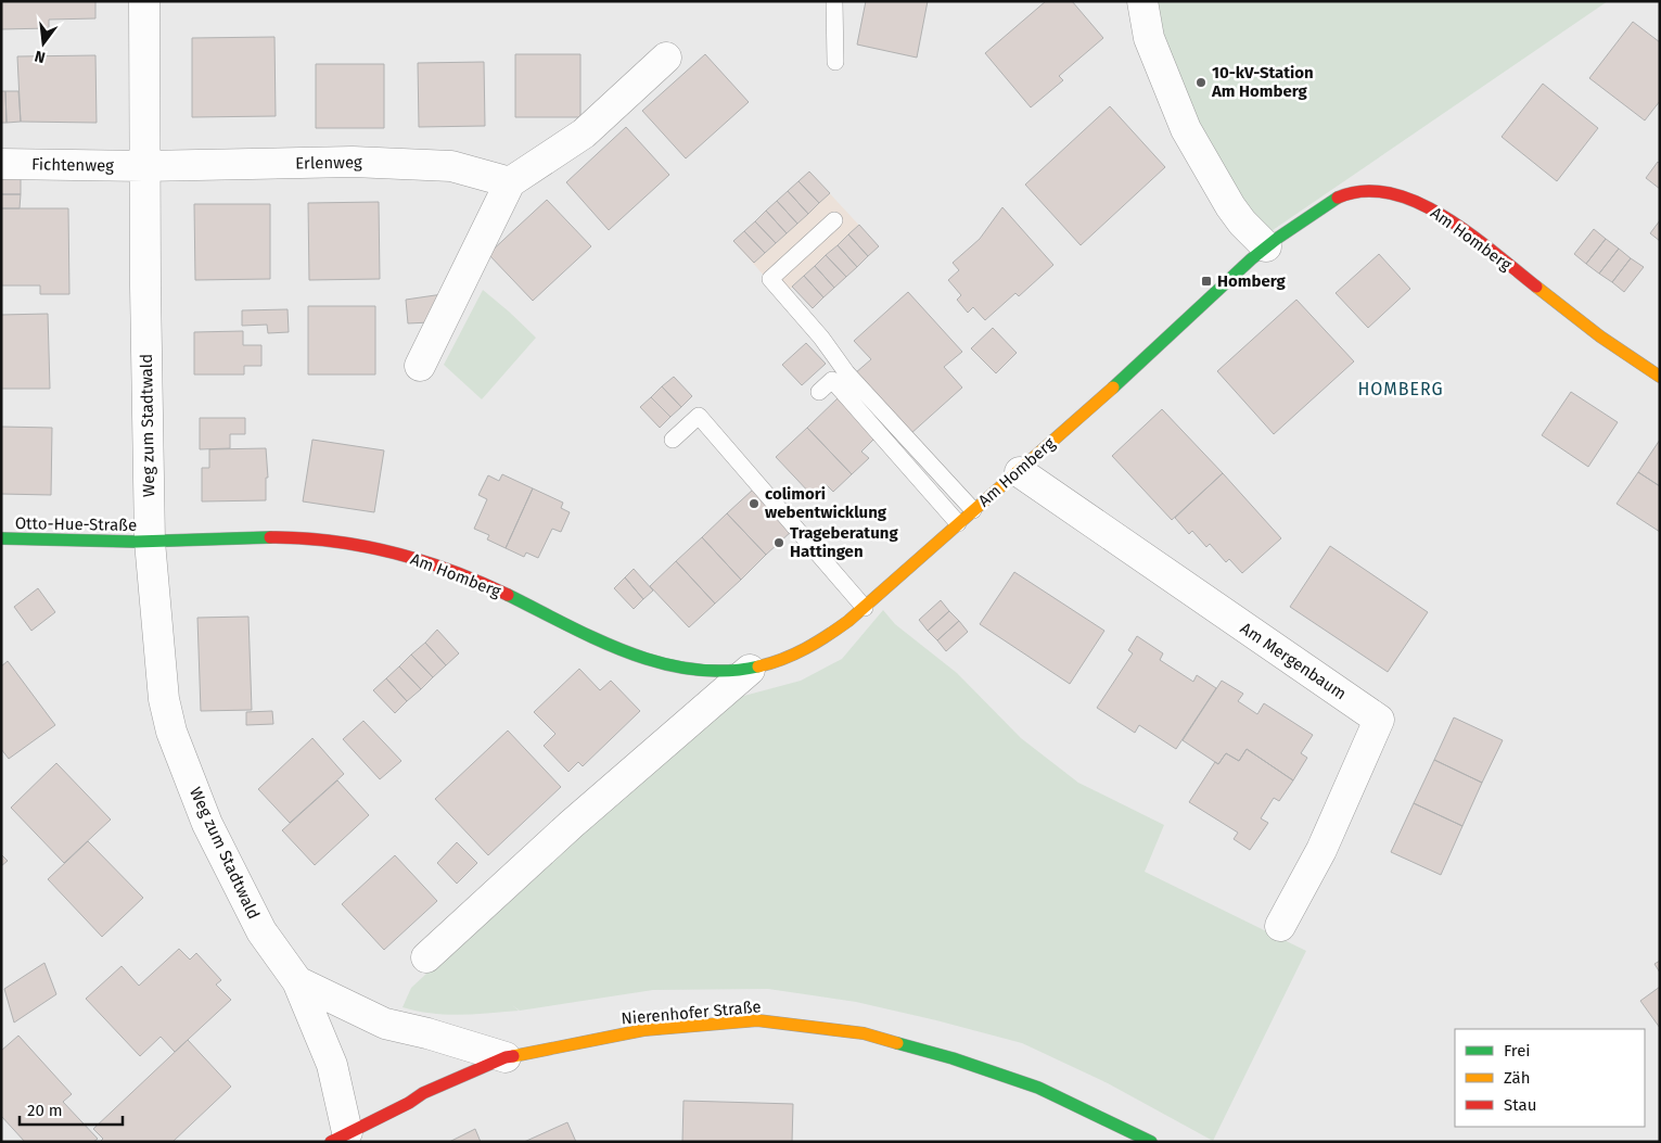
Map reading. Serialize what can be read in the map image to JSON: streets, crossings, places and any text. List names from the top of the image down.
{
  "streets": {
    "street": [
      "Erlenweg",
      "Fichtenweg",
      "Am Homberg",
      "Weg zum Stadtwald",
      "Otto-Hue-Straße",
      "Am Mergenbaum",
      "Nierenhofer Straße"
    ]
  },
  "crossings": [
    ["Erlenweg", "Fichtenweg"],
    ["Erlenweg", "Weg zum Stadtwald"],
    ["Fichtenweg", "Weg zum Stadtwald"],
    ["Am Homberg", "Weg zum Stadtwald"],
    ["Am Homberg", "Otto-Hue-Straße"],
    ["Am Homberg", "Am Mergenbaum"],
    ["Weg zum Stadtwald", "Otto-Hue-Straße"],
    ["Weg zum Stadtwald", "Nierenhofer Straße"]
  ],
  "districts": ["HOMBERG"],
  "places": {
    "other": ["10-kV-Station Am Homberg", "colimori webentwicklung", "Trageberatung Hattingen"],
    "transit": ["Homberg"]
  },
  "legend": ["Frei", "Zäh", "Stau"],
  "scale_bar": "20 m",
  "north": "bottom"
}
